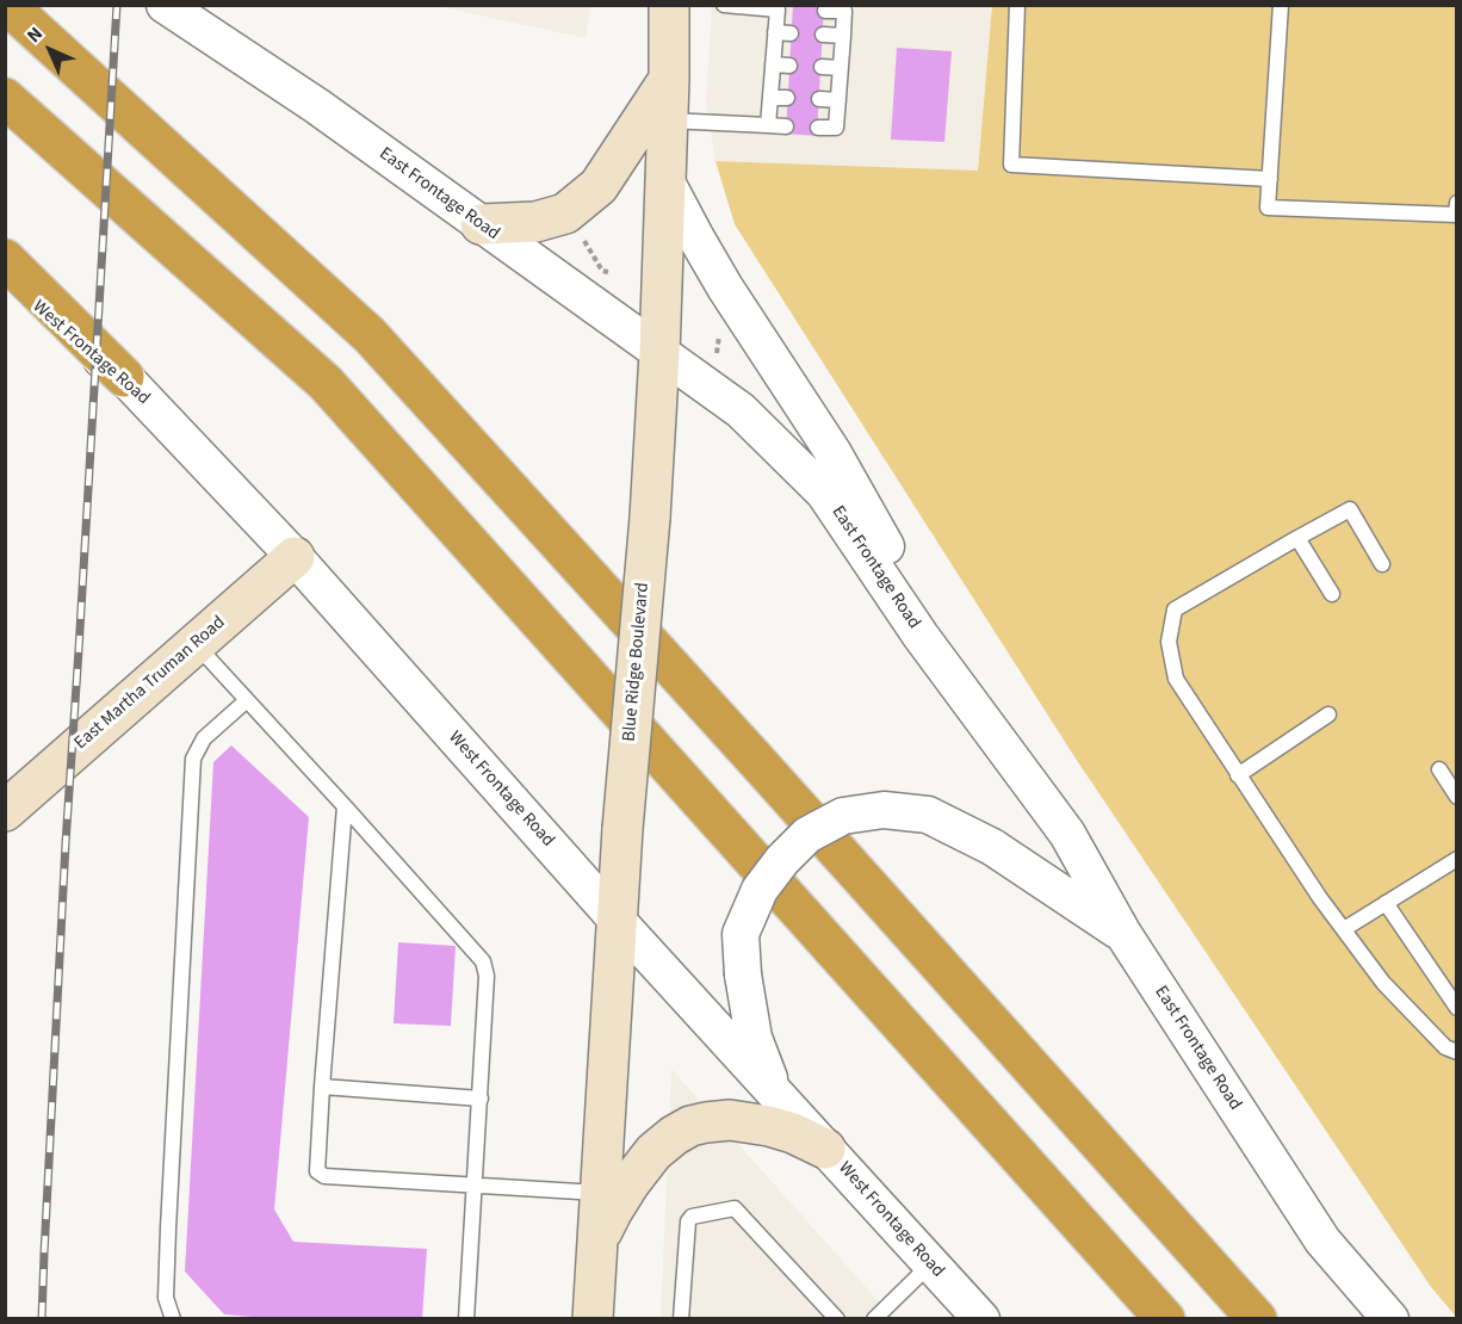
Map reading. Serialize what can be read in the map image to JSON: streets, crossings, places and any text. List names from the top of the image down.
{
  "streets": {
    "main road": ["Blue Ridge Boulevard", "East Martha Truman Road"],
    "street": ["East Frontage Road", "West Frontage Road"]
  },
  "crossings": [
    ["East Frontage Road", "Blue Ridge Boulevard"],
    ["West Frontage Road", "Blue Ridge Boulevard"],
    ["West Frontage Road", "East Martha Truman Road"]
  ],
  "north": "top left"
}
